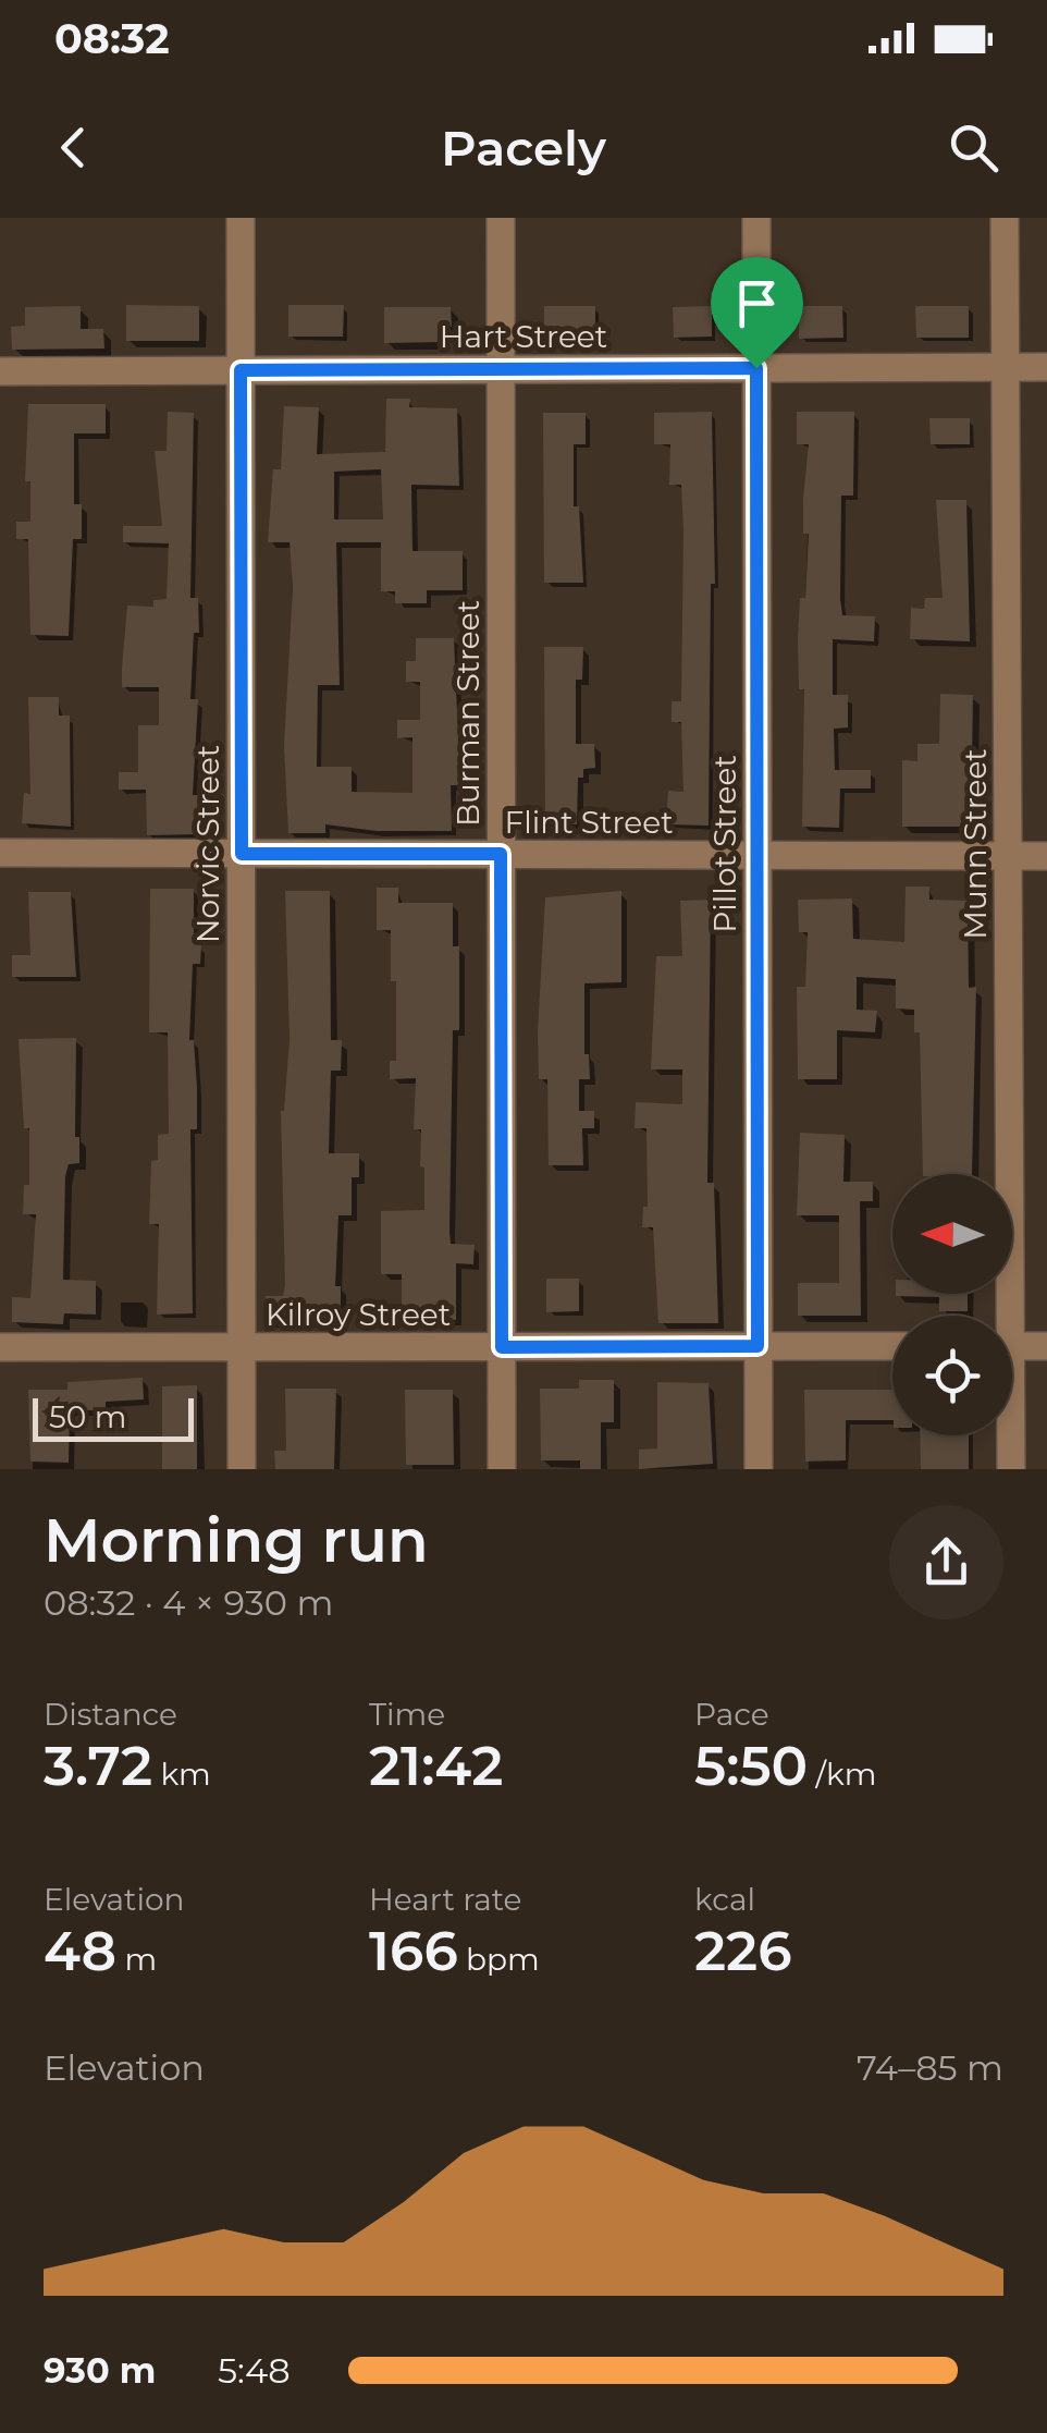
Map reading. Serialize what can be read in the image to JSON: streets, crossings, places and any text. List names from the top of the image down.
{
  "streets": {
    "street": [
      "Hart Street",
      "Burman Street",
      "Flint Street",
      "Norvic Street",
      "Pillot Street",
      "Munn Street",
      "Kilroy Street"
    ]
  },
  "crossings": [
    ["Hart Street", "Burman Street"],
    ["Hart Street", "Norvic Street"],
    ["Hart Street", "Pillot Street"],
    ["Hart Street", "Munn Street"],
    ["Burman Street", "Flint Street"],
    ["Burman Street", "Kilroy Street"],
    ["Flint Street", "Norvic Street"],
    ["Flint Street", "Pillot Street"],
    ["Flint Street", "Munn Street"],
    ["Norvic Street", "Kilroy Street"],
    ["Pillot Street", "Kilroy Street"]
  ],
  "scale_bar": "50 m",
  "north": "left",
  "page": {
    "status": "08:32",
    "header": "Pacely",
    "scale": "50 m",
    "heading": ["Morning run", "08:32 · 4 × 930 m"],
    "stats": [
      ["Distance", "3.72 km"],
      ["Time", "21:42"],
      ["Pace", "5:50 /km"],
      ["Elevation", "48 m"],
      ["Heart rate", "166 bpm"],
      ["kcal", "226"]
    ],
    "chart": ["Elevation", "74–85 m"],
    "list": [
      {
        "name": "930 m",
        "note": "5:48"
      }
    ]
  }
}
